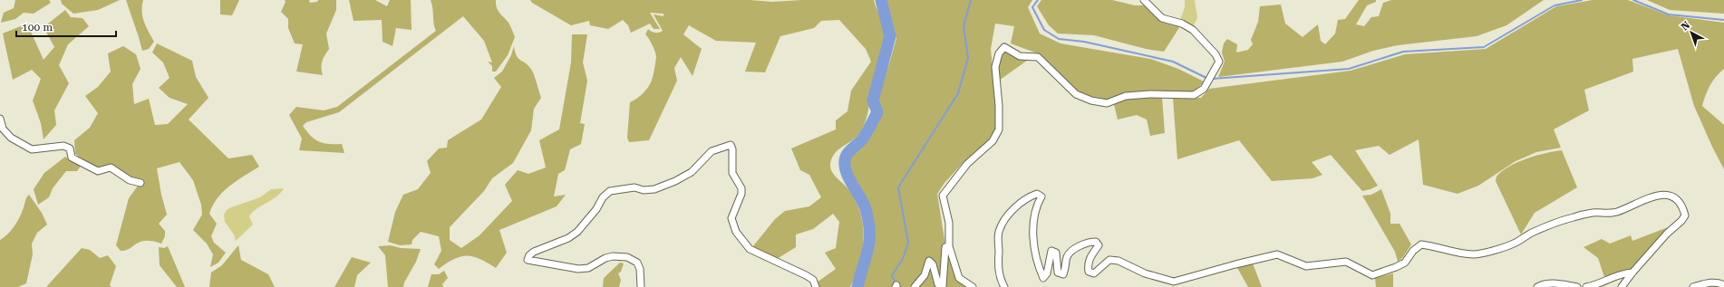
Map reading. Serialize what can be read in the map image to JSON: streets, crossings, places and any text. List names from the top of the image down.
{
  "scale_bar": "100 m",
  "north": "top left"
}
